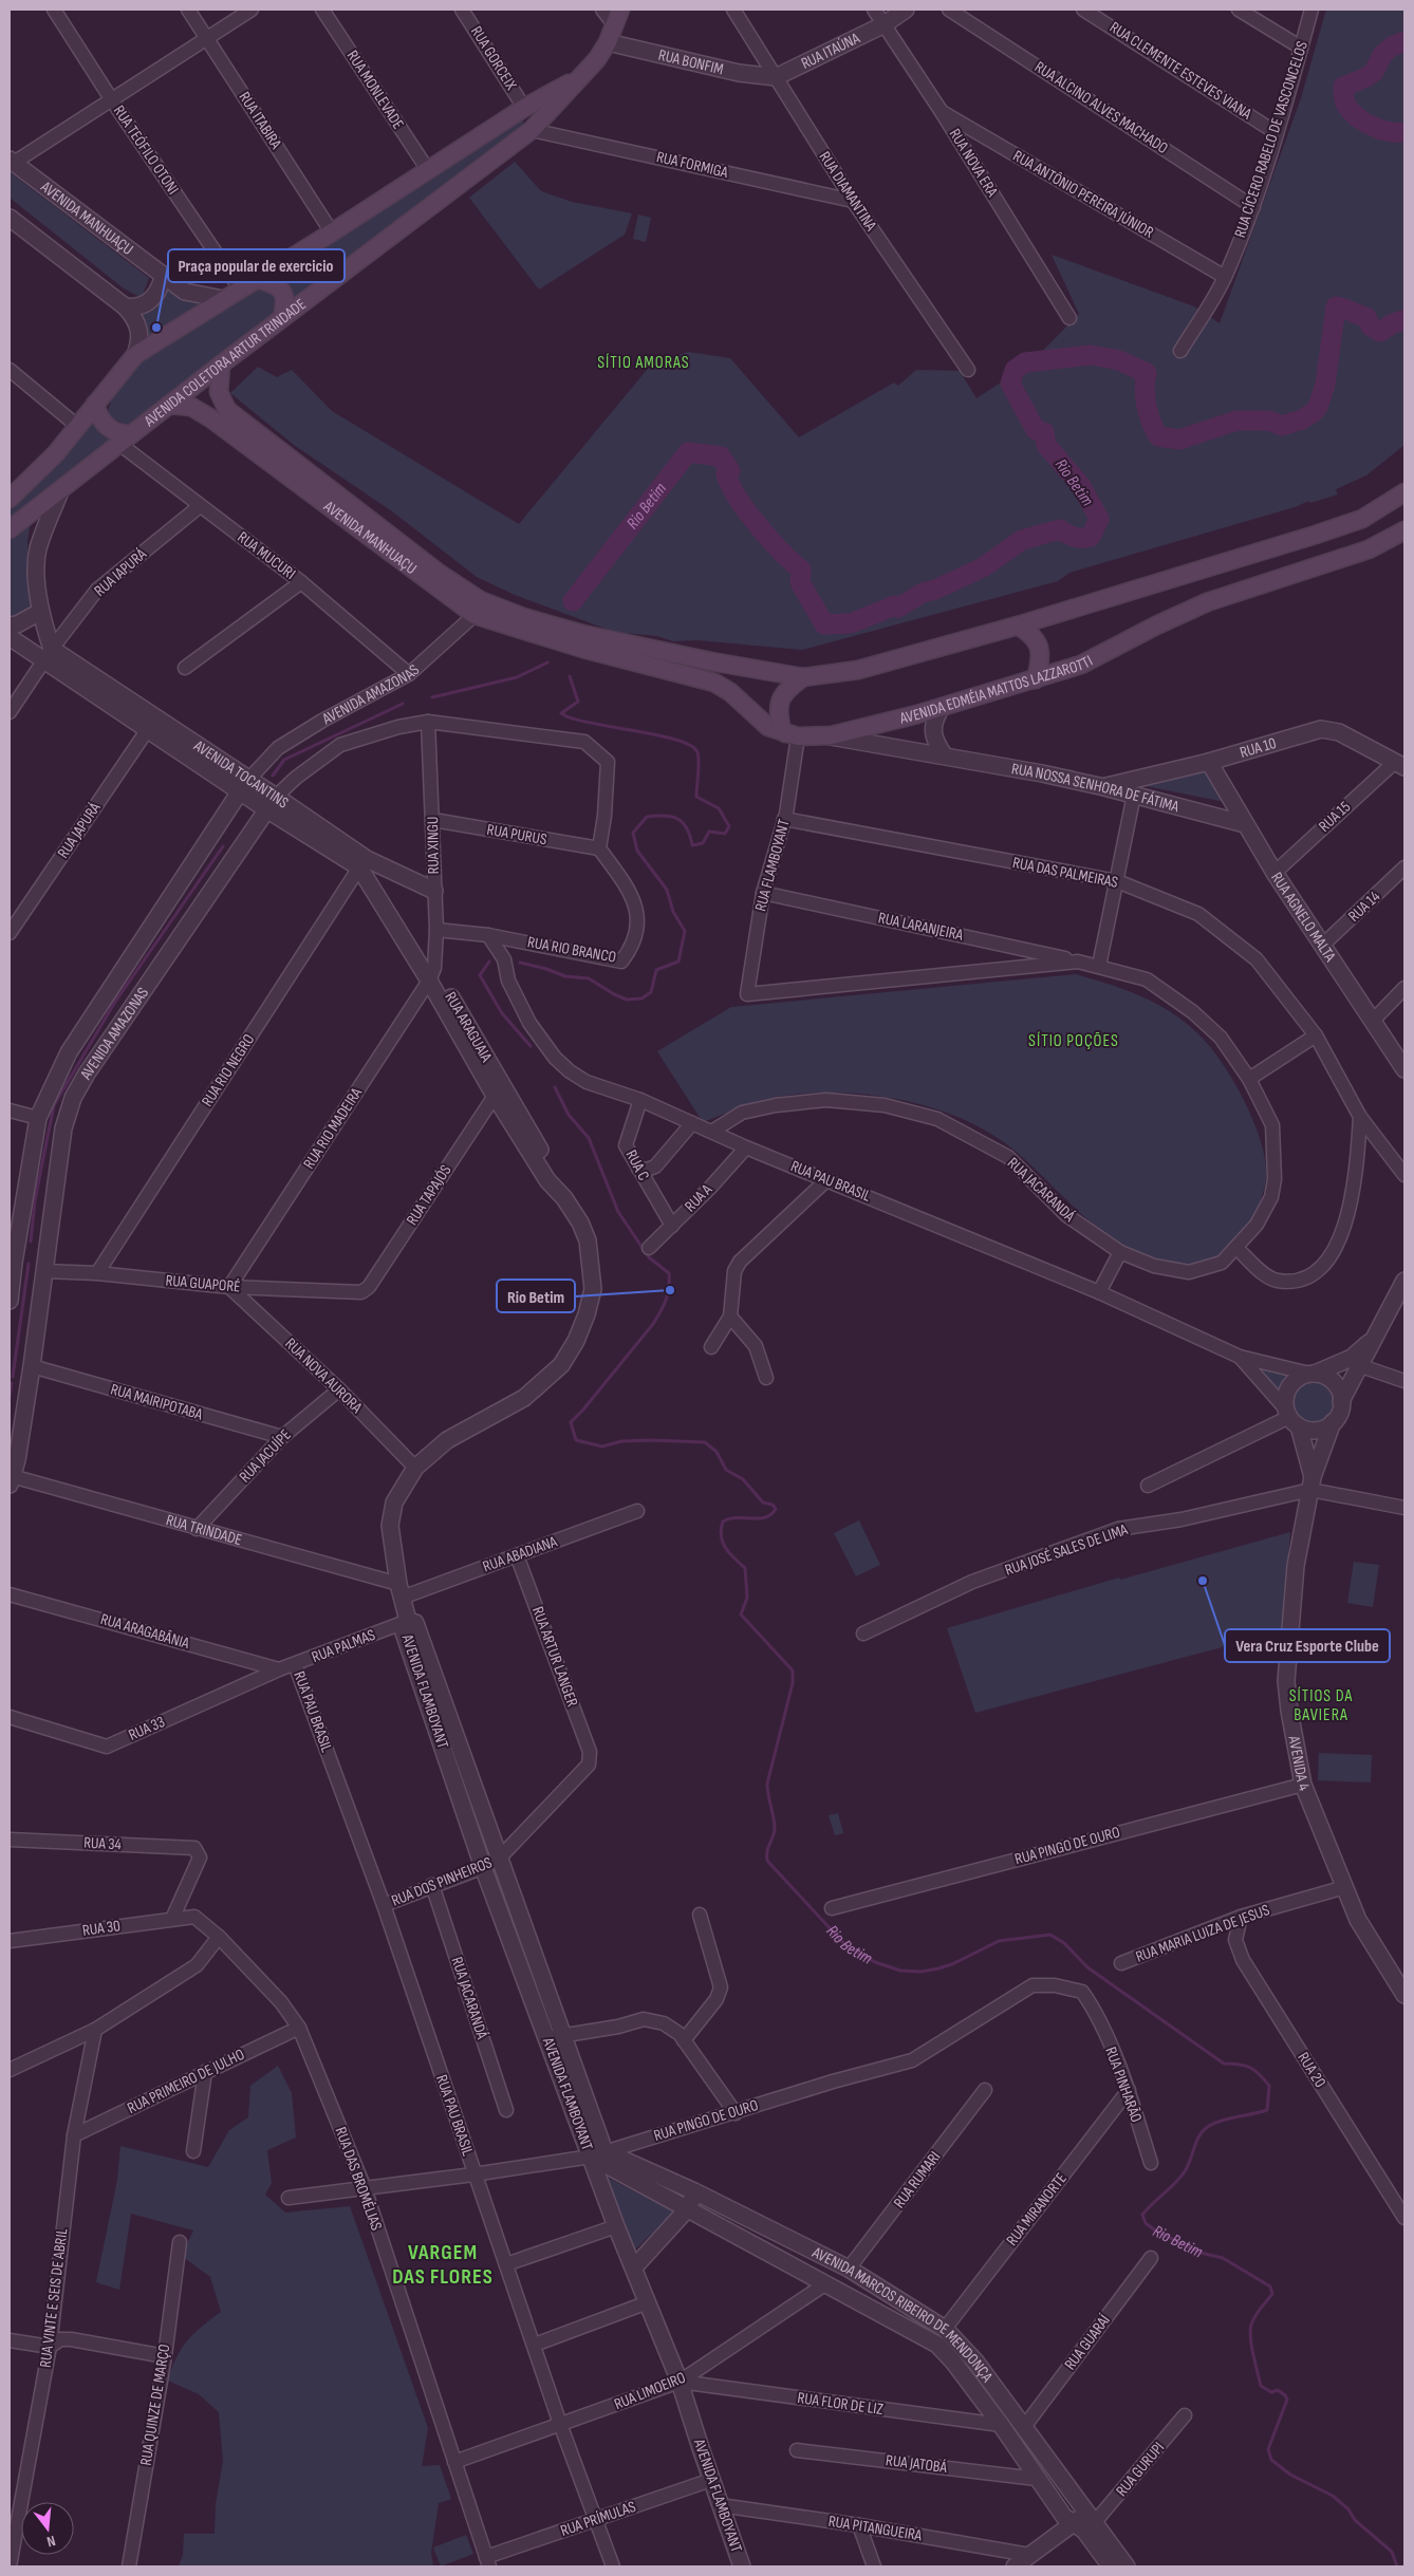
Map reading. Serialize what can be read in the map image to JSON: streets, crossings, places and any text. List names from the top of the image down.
{
  "streets": {
    "main road": ["AVENIDA MANHUAÇU", "AVENIDA COLETORA ARTUR TRINDADE", "AVENIDA EDMÉIA MATTOS LAZZAROTTI"],
    "street": [
      "RUA ITAÚNA",
      "RUA GORCEIX",
      "RUA BONFIM",
      "RUA CLEMENTE ESTEVES VIANA",
      "RUA MONLEVADE",
      "RUA ALCINO ALVES MACHADO",
      "RUA ITABIRA",
      "RUA CÍCERO RABELO DE VASCONCELOS",
      "RUA TEÓFILO OTONI",
      "RUA NOVA ERA",
      "RUA FORMIGA",
      "RUA DIAMANTINA",
      "RUA ANTÔNIO PEREIRA JÚNIOR",
      "RUA MUCURI",
      "RUA IAPURÁ",
      "AVENIDA AMAZONAS",
      "RUA 10",
      "AVENIDA TOCANTINS",
      "RUA NOSSA SENHORA DE FÁTIMA",
      "RUA 15",
      "RUA JAPURÁ",
      "RUA PURUS",
      "RUA XINGU",
      "RUA FLAMBOYANT",
      "RUA DAS PALMEIRAS",
      "RUA 14",
      "RUA AGNELO MALTA",
      "RUA LARANJEIRA",
      "RUA RIO BRANCO",
      "RUA ARAGUAIA",
      "RUA RIO NEGRO",
      "RUA RIO MADEIRA",
      "RUA C",
      "RUA PAU BRASIL",
      "RUA JACARANDÁ",
      "RUA TAPAJÓS",
      "RUA A",
      "RUA GUAPORÉ",
      "RUA NOVA AURORA",
      "RUA MAIRIPOTABA",
      "RUA JACUÍPE",
      "RUA TRINDADE",
      "RUA JOSÉ SALES DE LIMA",
      "RUA ABADIANA",
      "RUA ARAGABÂNIA",
      "RUA PALMAS",
      "RUA ARTUR LANGER",
      "AVENIDA FLAMBOYANT",
      "RUA 33",
      "AVENIDA 4",
      "RUA 34",
      "RUA PINGO DE OURO",
      "RUA DOS PINHEIROS",
      "RUA 30",
      "RUA MARIA LUIZA DE JESUS",
      "RUA 20",
      "RUA PRIMEIRO DE JULHO",
      "RUA PINHARÃO",
      "RUA DAS BROMÉLIAS",
      "RUA RUMARI",
      "RUA MIRANORTE",
      "RUA VINTE E SEIS DE ABRIL",
      "AVENIDA MARCOS RIBEIRO DE MENDONÇA",
      "RUA GUARAÍ",
      "RUA LIMOEIRO",
      "RUA FLOR DE LIZ",
      "RUA QUINZE DE MARÇO",
      "RUA JATOBÁ",
      "RUA GURUPI",
      "RUA PRÍMULAS",
      "RUA PITANGUEIRA"
    ]
  },
  "crossings": [
    ["RUA ITAÚNA", "RUA BONFIM"],
    ["RUA ITAÚNA", "RUA NOVA ERA"],
    ["RUA ITAÚNA", "RUA DIAMANTINA"],
    ["RUA GORCEIX", "AVENIDA COLETORA ARTUR TRINDADE"],
    ["RUA BONFIM", "RUA DIAMANTINA"],
    ["RUA BONFIM", "AVENIDA COLETORA ARTUR TRINDADE"],
    ["RUA CLEMENTE ESTEVES VIANA", "RUA CÍCERO RABELO DE VASCONCELOS"],
    ["RUA MONLEVADE", "AVENIDA COLETORA ARTUR TRINDADE"],
    ["RUA ALCINO ALVES MACHADO", "RUA CÍCERO RABELO DE VASCONCELOS"],
    ["RUA ITABIRA", "AVENIDA COLETORA ARTUR TRINDADE"],
    ["RUA CÍCERO RABELO DE VASCONCELOS", "RUA ANTÔNIO PEREIRA JÚNIOR"],
    ["RUA TEÓFILO OTONI", "AVENIDA COLETORA ARTUR TRINDADE"],
    ["RUA NOVA ERA", "RUA ANTÔNIO PEREIRA JÚNIOR"],
    ["RUA FORMIGA", "RUA DIAMANTINA"],
    ["RUA FORMIGA", "AVENIDA COLETORA ARTUR TRINDADE"],
    ["AVENIDA MANHUAÇU", "AVENIDA COLETORA ARTUR TRINDADE"],
    ["AVENIDA MANHUAÇU", "AVENIDA EDMÉIA MATTOS LAZZAROTTI"],
    ["AVENIDA MANHUAÇU", "AVENIDA AMAZONAS"],
    ["AVENIDA COLETORA ARTUR TRINDADE", "RUA MUCURI"],
    ["RUA MUCURI", "RUA IAPURÁ"],
    ["RUA MUCURI", "AVENIDA AMAZONAS"],
    ["RUA IAPURÁ", "AVENIDA TOCANTINS"],
    ["AVENIDA EDMÉIA MATTOS LAZZAROTTI", "RUA NOSSA SENHORA DE FÁTIMA"],
    ["AVENIDA EDMÉIA MATTOS LAZZAROTTI", "RUA FLAMBOYANT"],
    ["AVENIDA AMAZONAS", "AVENIDA TOCANTINS"],
    ["AVENIDA AMAZONAS", "RUA XINGU"],
    ["AVENIDA AMAZONAS", "RUA GUAPORÉ"],
    ["AVENIDA AMAZONAS", "RUA MAIRIPOTABA"],
    ["AVENIDA AMAZONAS", "RUA TRINDADE"],
    ["RUA 10", "RUA NOSSA SENHORA DE FÁTIMA"],
    ["RUA 10", "RUA 15"],
    ["RUA 10", "RUA AGNELO MALTA"],
    ["AVENIDA TOCANTINS", "RUA JAPURÁ"],
    ["AVENIDA TOCANTINS", "RUA XINGU"],
    ["AVENIDA TOCANTINS", "RUA ARAGUAIA"],
    ["AVENIDA TOCANTINS", "RUA RIO NEGRO"],
    ["RUA NOSSA SENHORA DE FÁTIMA", "RUA AGNELO MALTA"],
    ["RUA 15", "RUA AGNELO MALTA"],
    ["RUA PURUS", "RUA XINGU"],
    ["RUA PURUS", "RUA RIO BRANCO"],
    ["RUA XINGU", "RUA RIO BRANCO"],
    ["RUA XINGU", "RUA ARAGUAIA"],
    ["RUA XINGU", "RUA RIO MADEIRA"],
    ["RUA FLAMBOYANT", "RUA DAS PALMEIRAS"],
    ["RUA FLAMBOYANT", "RUA LARANJEIRA"],
    ["RUA FLAMBOYANT", "RUA JACARANDÁ"],
    ["RUA 14", "RUA AGNELO MALTA"],
    ["RUA LARANJEIRA", "RUA JACARANDÁ"],
    ["RUA RIO BRANCO", "RUA PAU BRASIL"],
    ["RUA ARAGUAIA", "RUA RIO NEGRO"],
    ["RUA ARAGUAIA", "RUA RIO MADEIRA"],
    ["RUA ARAGUAIA", "RUA TAPAJÓS"],
    ["RUA ARAGUAIA", "AVENIDA FLAMBOYANT"],
    ["RUA RIO NEGRO", "RUA GUAPORÉ"],
    ["RUA RIO MADEIRA", "RUA GUAPORÉ"],
    ["RUA RIO MADEIRA", "RUA NOVA AURORA"],
    ["RUA C", "RUA PAU BRASIL"],
    ["RUA C", "RUA A"],
    ["RUA PAU BRASIL", "RUA JACARANDÁ"],
    ["RUA PAU BRASIL", "RUA A"],
    ["RUA PAU BRASIL", "RUA PALMAS"],
    ["RUA PAU BRASIL", "AVENIDA 4"],
    ["RUA PAU BRASIL", "RUA PINGO DE OURO"],
    ["RUA PAU BRASIL", "RUA DOS PINHEIROS"],
    ["RUA PAU BRASIL", "RUA LIMOEIRO"],
    ["RUA PAU BRASIL", "RUA PRÍMULAS"],
    ["RUA JACARANDÁ", "RUA DOS PINHEIROS"],
    ["RUA TAPAJÓS", "RUA GUAPORÉ"],
    ["RUA GUAPORÉ", "RUA NOVA AURORA"],
    ["RUA NOVA AURORA", "RUA JACUÍPE"],
    ["RUA NOVA AURORA", "AVENIDA FLAMBOYANT"],
    ["RUA MAIRIPOTABA", "RUA JACUÍPE"],
    ["RUA JACUÍPE", "RUA TRINDADE"],
    ["RUA TRINDADE", "RUA ABADIANA"],
    ["RUA TRINDADE", "AVENIDA FLAMBOYANT"],
    ["RUA JOSÉ SALES DE LIMA", "AVENIDA 4"],
    ["RUA ABADIANA", "RUA ARTUR LANGER"],
    ["RUA ABADIANA", "AVENIDA FLAMBOYANT"],
    ["RUA ARAGABÂNIA", "RUA PALMAS"],
    ["RUA ARAGABÂNIA", "RUA 33"],
    ["RUA PALMAS", "AVENIDA FLAMBOYANT"],
    ["RUA PALMAS", "RUA 33"],
    ["RUA ARTUR LANGER", "RUA DOS PINHEIROS"],
    ["AVENIDA FLAMBOYANT", "RUA PINGO DE OURO"],
    ["AVENIDA FLAMBOYANT", "RUA DOS PINHEIROS"],
    ["AVENIDA FLAMBOYANT", "AVENIDA MARCOS RIBEIRO DE MENDONÇA"],
    ["AVENIDA FLAMBOYANT", "RUA LIMOEIRO"],
    ["AVENIDA FLAMBOYANT", "RUA FLOR DE LIZ"],
    ["AVENIDA FLAMBOYANT", "RUA PRÍMULAS"],
    ["AVENIDA FLAMBOYANT", "RUA PITANGUEIRA"],
    ["AVENIDA 4", "RUA PINGO DE OURO"],
    ["AVENIDA 4", "RUA MARIA LUIZA DE JESUS"],
    ["RUA 34", "RUA 30"],
    ["RUA PINGO DE OURO", "RUA PINHARÃO"],
    ["RUA PINGO DE OURO", "RUA DAS BROMÉLIAS"],
    ["RUA PINGO DE OURO", "AVENIDA MARCOS RIBEIRO DE MENDONÇA"],
    ["RUA 30", "RUA DAS BROMÉLIAS"],
    ["RUA MARIA LUIZA DE JESUS", "RUA 20"],
    ["RUA PRIMEIRO DE JULHO", "RUA DAS BROMÉLIAS"],
    ["RUA PRIMEIRO DE JULHO", "RUA VINTE E SEIS DE ABRIL"],
    ["RUA PINHARÃO", "RUA MIRANORTE"],
    ["RUA DAS BROMÉLIAS", "RUA LIMOEIRO"],
    ["RUA DAS BROMÉLIAS", "RUA PRÍMULAS"],
    ["RUA RUMARI", "AVENIDA MARCOS RIBEIRO DE MENDONÇA"],
    ["RUA MIRANORTE", "AVENIDA MARCOS RIBEIRO DE MENDONÇA"],
    ["AVENIDA MARCOS RIBEIRO DE MENDONÇA", "RUA GUARAÍ"],
    ["AVENIDA MARCOS RIBEIRO DE MENDONÇA", "RUA LIMOEIRO"],
    ["AVENIDA MARCOS RIBEIRO DE MENDONÇA", "RUA FLOR DE LIZ"],
    ["AVENIDA MARCOS RIBEIRO DE MENDONÇA", "RUA JATOBÁ"],
    ["AVENIDA MARCOS RIBEIRO DE MENDONÇA", "RUA GURUPI"],
    ["RUA LIMOEIRO", "RUA FLOR DE LIZ"]
  ],
  "districts": [
    "SÍTIO AMORAS",
    "SÍTIO POÇÕES",
    "SÍTIOS DA BAVIERA",
    "VARGEM DAS FLORES"
  ],
  "water": ["Rio Betim"],
  "places": ["Praça popular de exercicio", "Rio Betim", "Vera Cruz Esporte Clube"],
  "north": "bottom"
}
